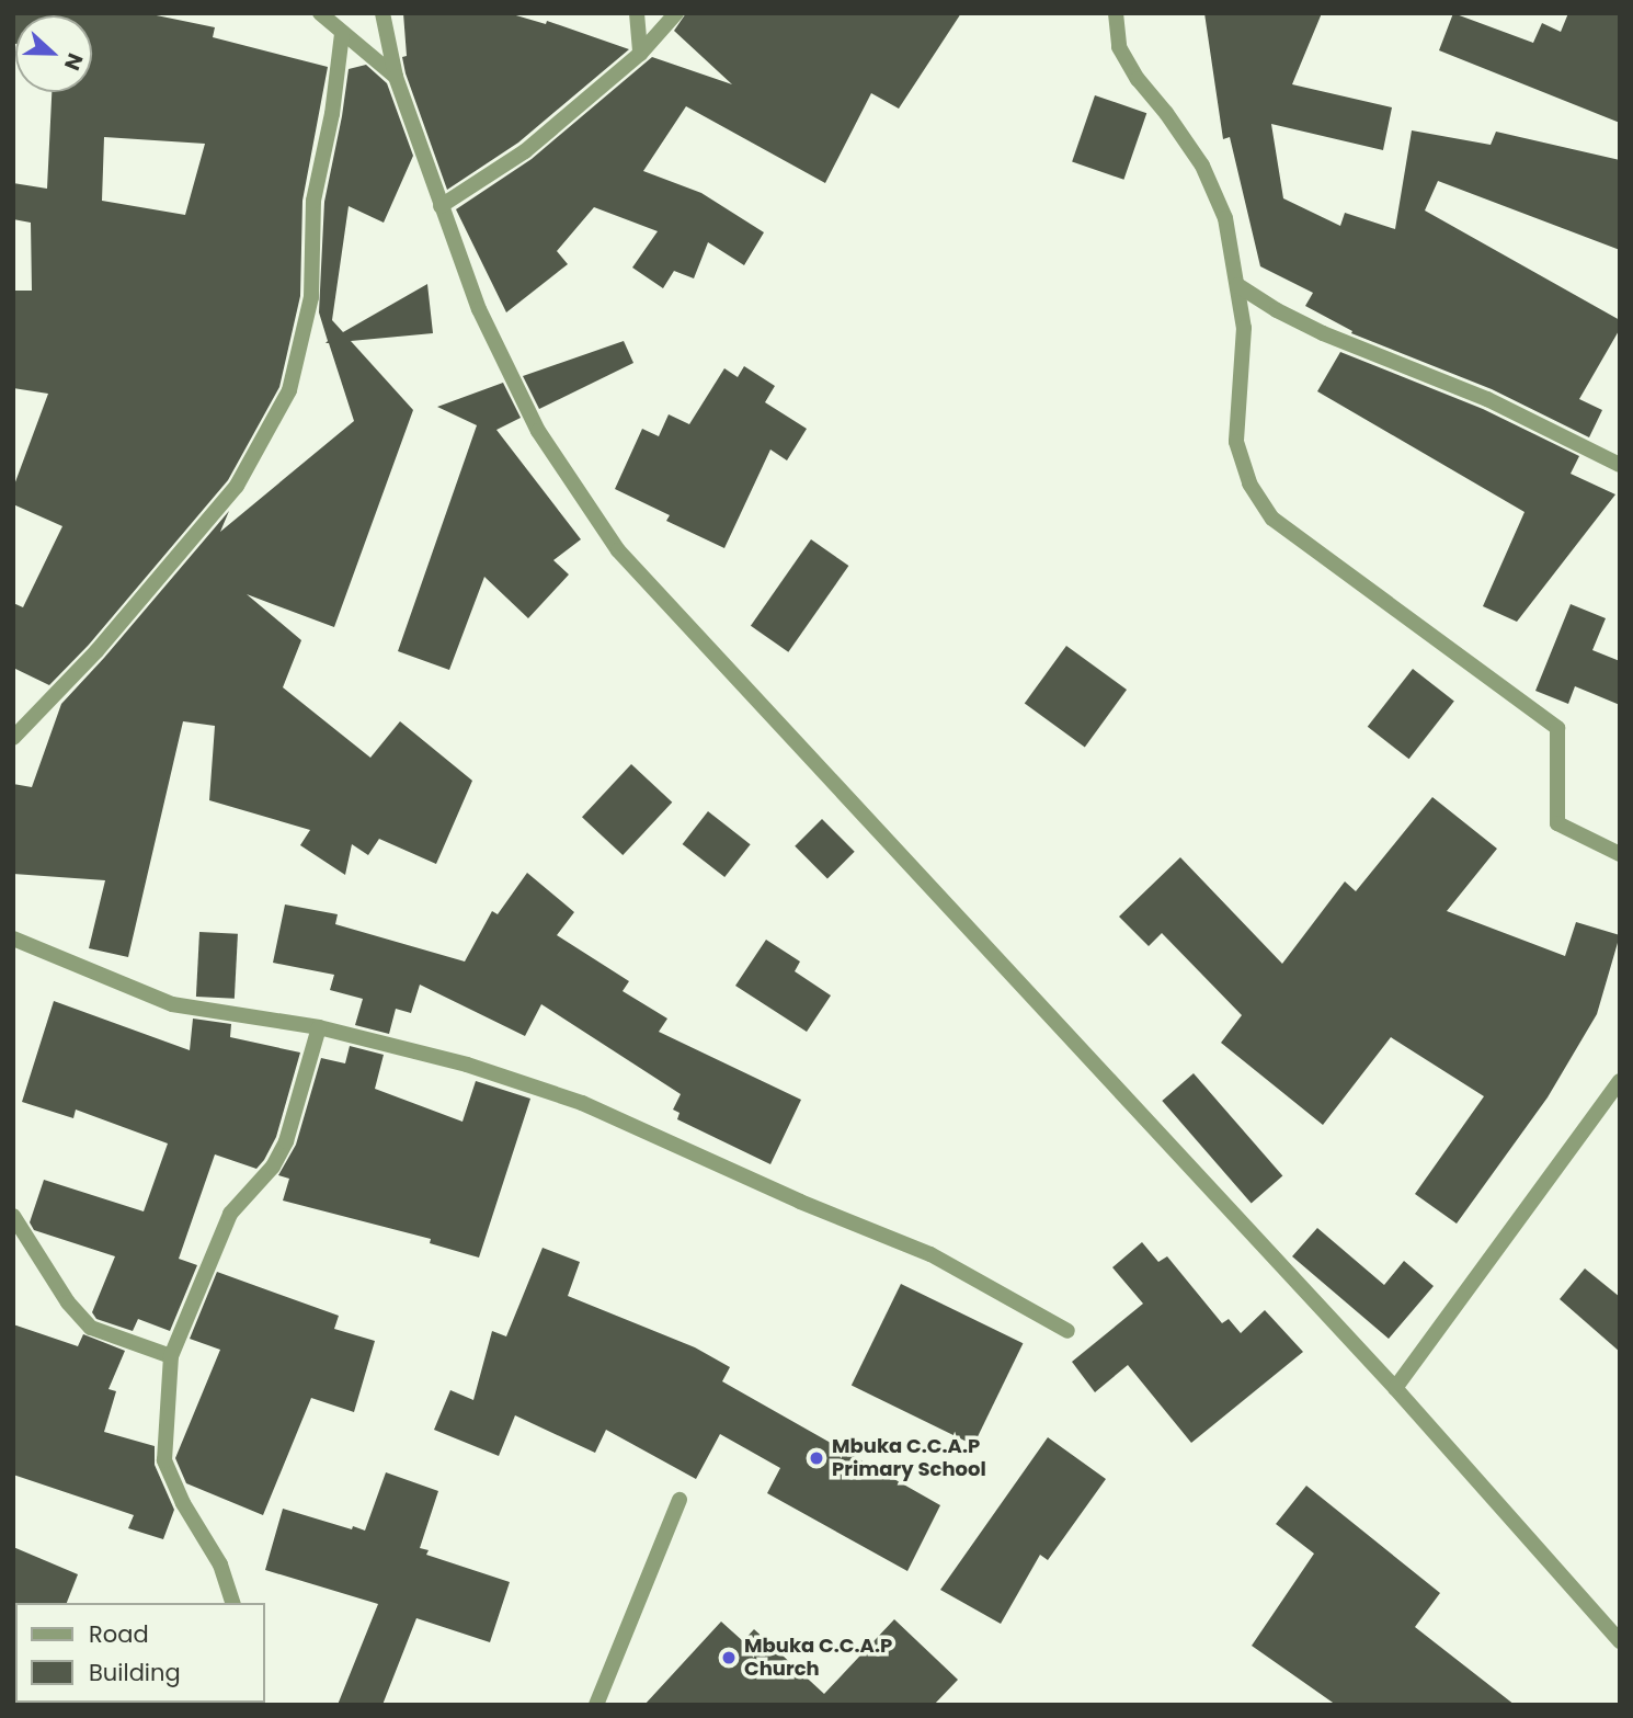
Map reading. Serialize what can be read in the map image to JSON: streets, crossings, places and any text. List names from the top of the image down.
{
  "places": ["Mbuka C.C.A.P Primary School", "Mbuka C.C.A.P Church"],
  "legend": ["Road", "Building"],
  "north": "right"
}
